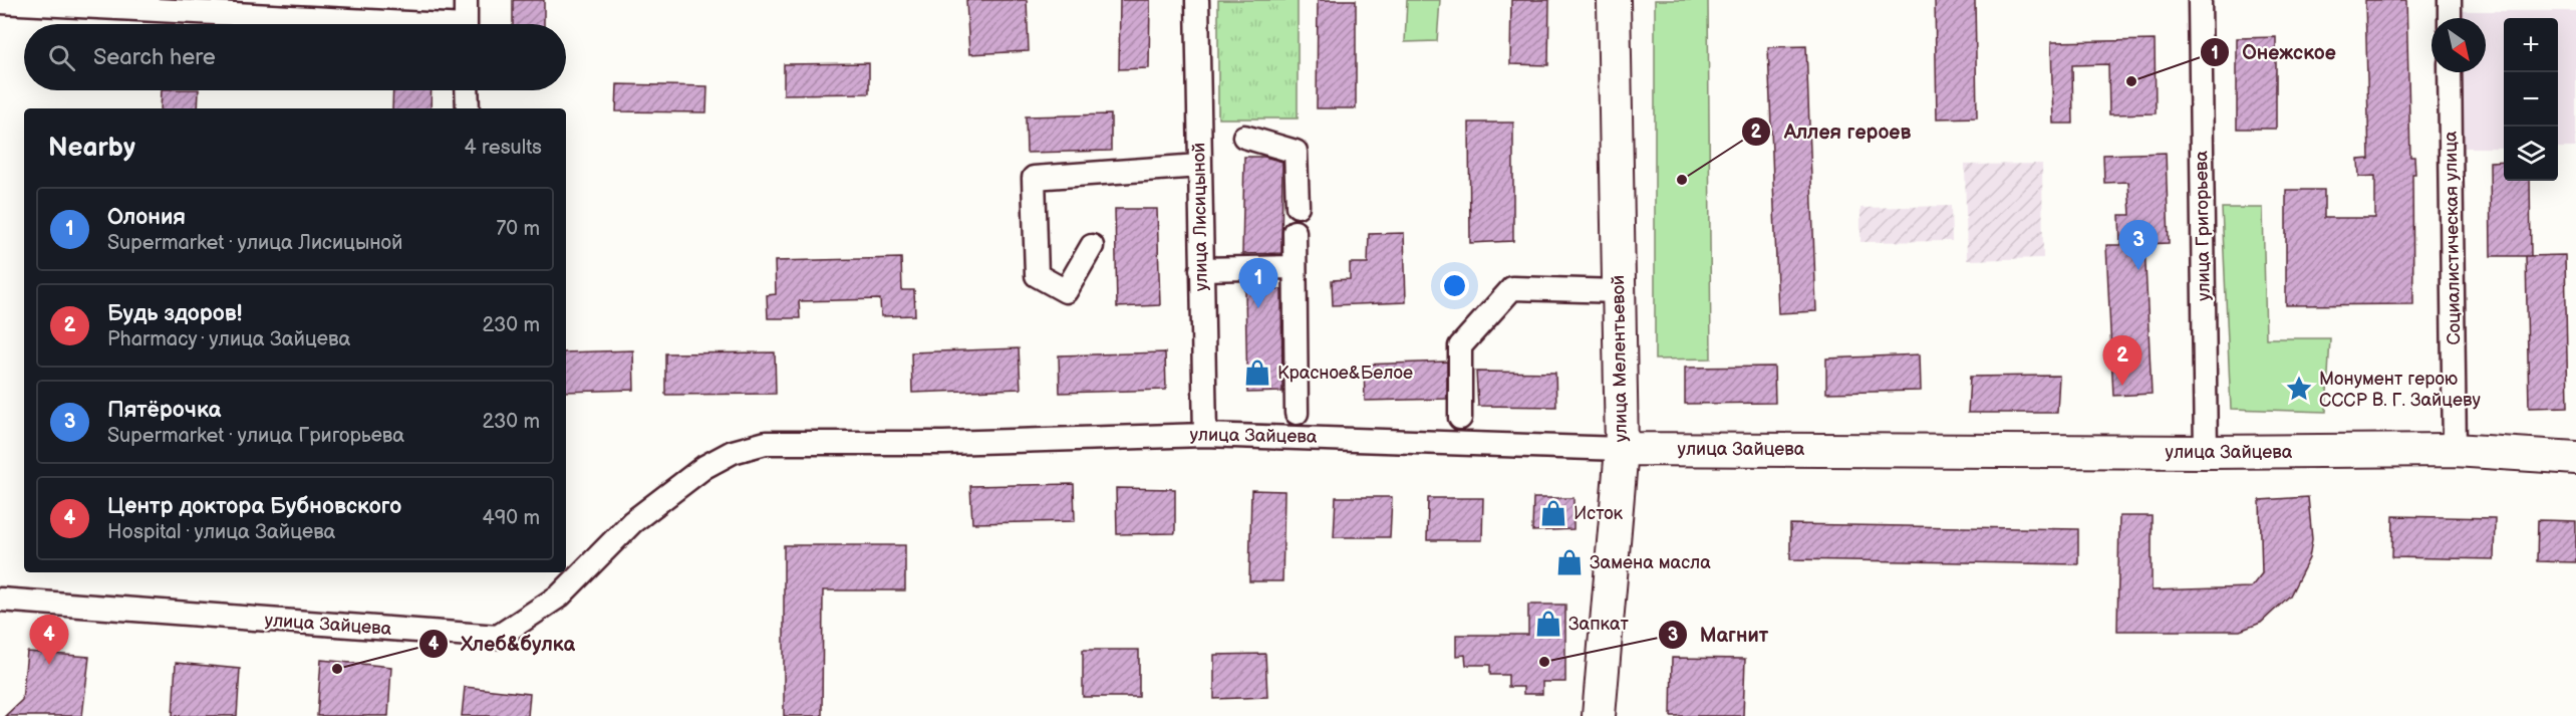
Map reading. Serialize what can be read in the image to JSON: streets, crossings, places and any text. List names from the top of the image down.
{
  "streets": {
    "main road": ["улица Мелентьевой", "улица Зайцева"],
    "street": ["улица Лисицыной", "улица Григорьева", "Социалистическая улица"]
  },
  "crossings": [
    ["улица Лисицыной", "улица Зайцева"],
    ["улица Григорьева", "улица Зайцева"],
    ["Социалистическая улица", "улица Зайцева"],
    ["улица Мелентьевой", "улица Зайцева"]
  ],
  "places": {
    "other": [
      "Онежское",
      "Аллея героев",
      "Магнит",
      "Хлеб&булка"
    ],
    "shop": [
      "Красное&Белое",
      "Исток",
      "Замена масла",
      "Запкат"
    ],
    "place": ["Монумент герою СССР В. Г. Зайцеву"]
  },
  "north": "bottom right",
  "page": {
    "map_buttons": ["+", "−"],
    "search": "Search here",
    "heading": ["Nearby", "4 results"],
    "list": [
      {
        "mark": "1",
        "name": "Олония",
        "note": "Supermarket · улица Лисицыной",
        "value": "70 m"
      },
      {
        "mark": "2",
        "name": "Будь здоров!",
        "note": "Pharmacy · улица Зайцева",
        "value": "230 m"
      },
      {
        "mark": "3",
        "name": "Пятёрочка",
        "note": "Supermarket · улица Григорьева",
        "value": "230 m"
      },
      {
        "mark": "4",
        "name": "Центр доктора Бубновского",
        "note": "Hospital · улица Зайцева",
        "value": "490 m"
      }
    ],
    "pins": [
      "3",
      "1",
      "2",
      "4"
    ]
  }
}
